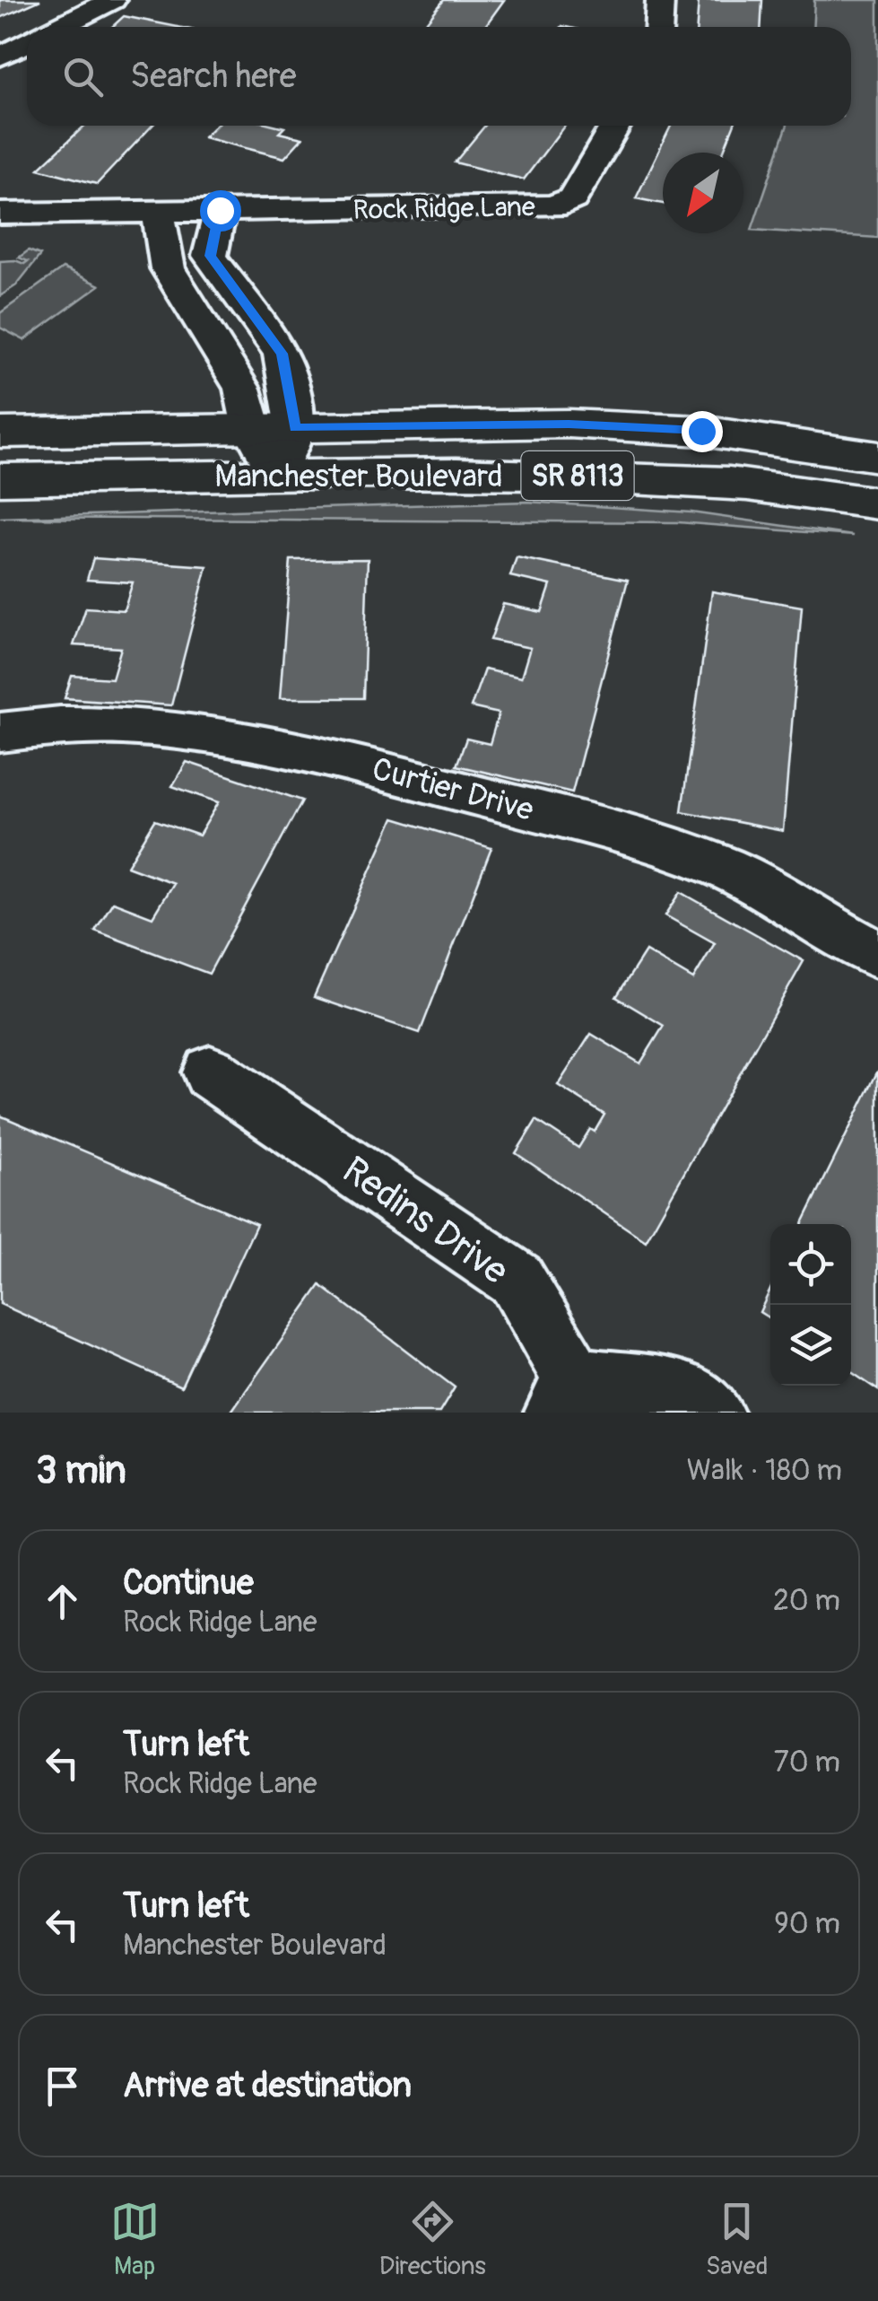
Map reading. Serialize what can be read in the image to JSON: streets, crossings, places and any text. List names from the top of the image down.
{
  "streets": {
    "main road": ["Manchester Boulevard", "SR 8113"],
    "street": ["Rock Ridge Lane", "Curtier Drive", "Redins Drive"]
  },
  "north": "bottom left",
  "page": {
    "search": "Search here",
    "heading": ["3 min", "Walk · 180 m"],
    "list": [
      ["Continue", "Rock Ridge Lane", "20 m"],
      ["Turn left", "Rock Ridge Lane", "70 m"],
      ["Turn left", "Manchester Boulevard", "90 m"],
      "Arrive at destination"
    ],
    "nav": ["Map", "Directions", "Saved"]
  }
}
